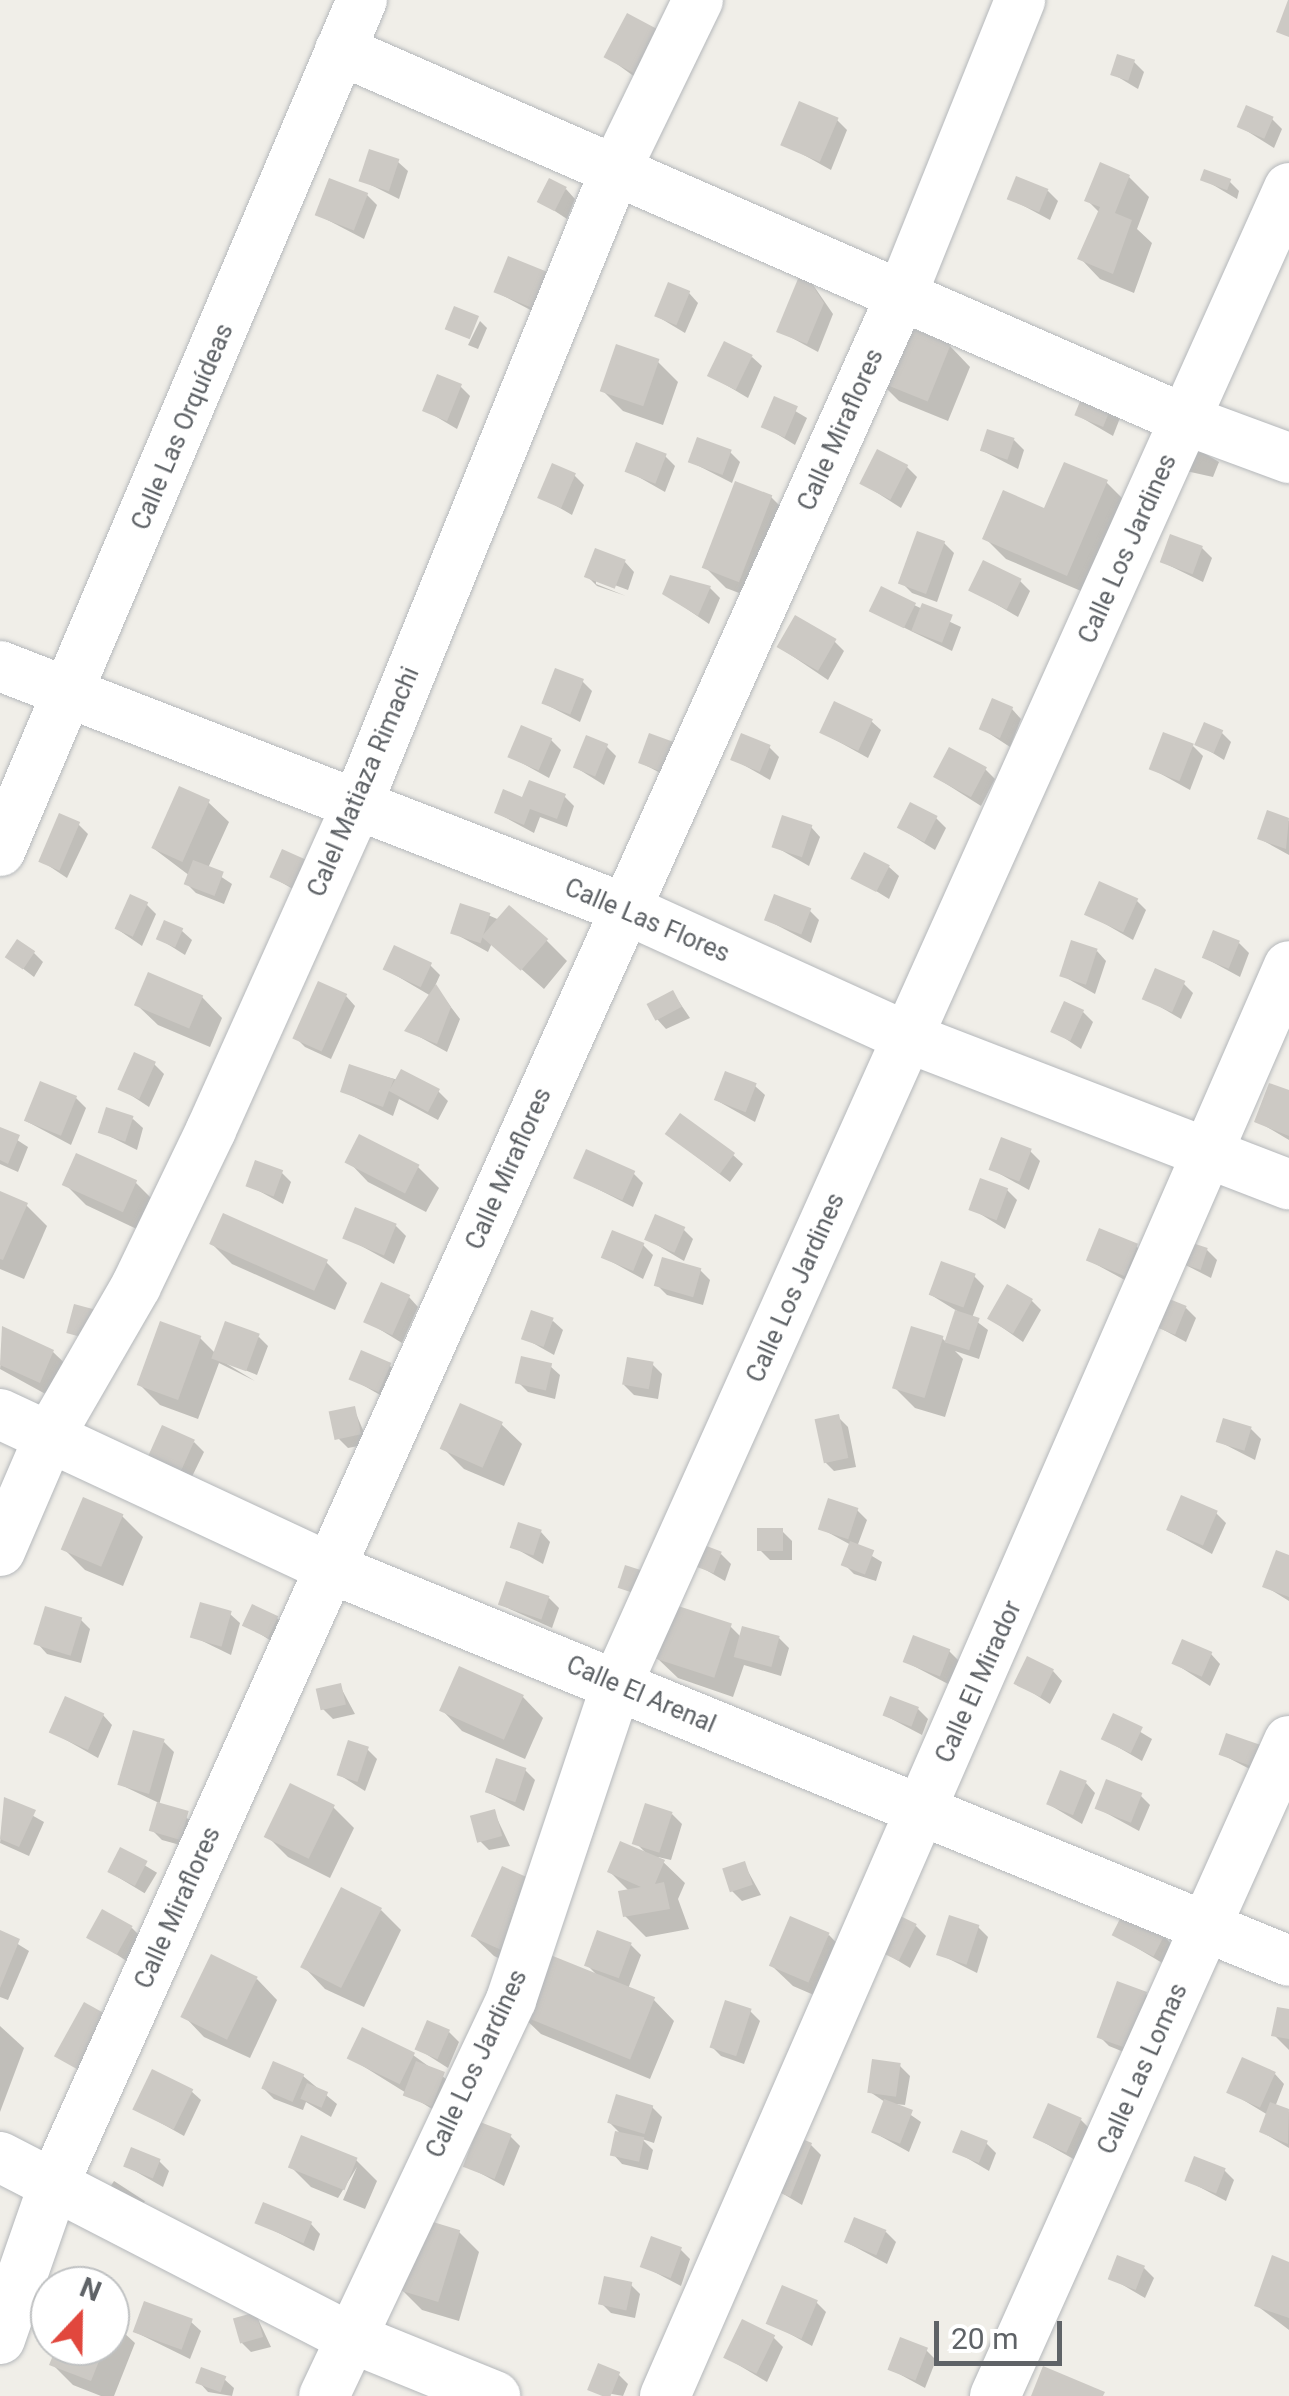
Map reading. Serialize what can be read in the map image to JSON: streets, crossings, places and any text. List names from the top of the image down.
{
  "streets": {
    "street": [
      "Calle Las Orquídeas",
      "Calle Miraflores",
      "Calle Los Jardines",
      "Calel Matiaza Rimachi",
      "Calle Las Flores",
      "Calle El Mirador",
      "Calle El Arenal",
      "Calle Las Lomas"
    ]
  },
  "crossings": [
    ["Calle Las Orquídeas", "Calle Las Flores"],
    ["Calle Miraflores", "Calle Las Flores"],
    ["Calle Miraflores", "Calle El Arenal"],
    ["Calle Los Jardines", "Calle Las Flores"],
    ["Calle Los Jardines", "Calle El Arenal"],
    ["Calel Matiaza Rimachi", "Calle Las Flores"],
    ["Calel Matiaza Rimachi", "Calle El Arenal"],
    ["Calle Las Flores", "Calle El Mirador"],
    ["Calle El Mirador", "Calle El Arenal"],
    ["Calle El Arenal", "Calle Las Lomas"]
  ],
  "scale_bar": "20 m",
  "north": "top"
}
